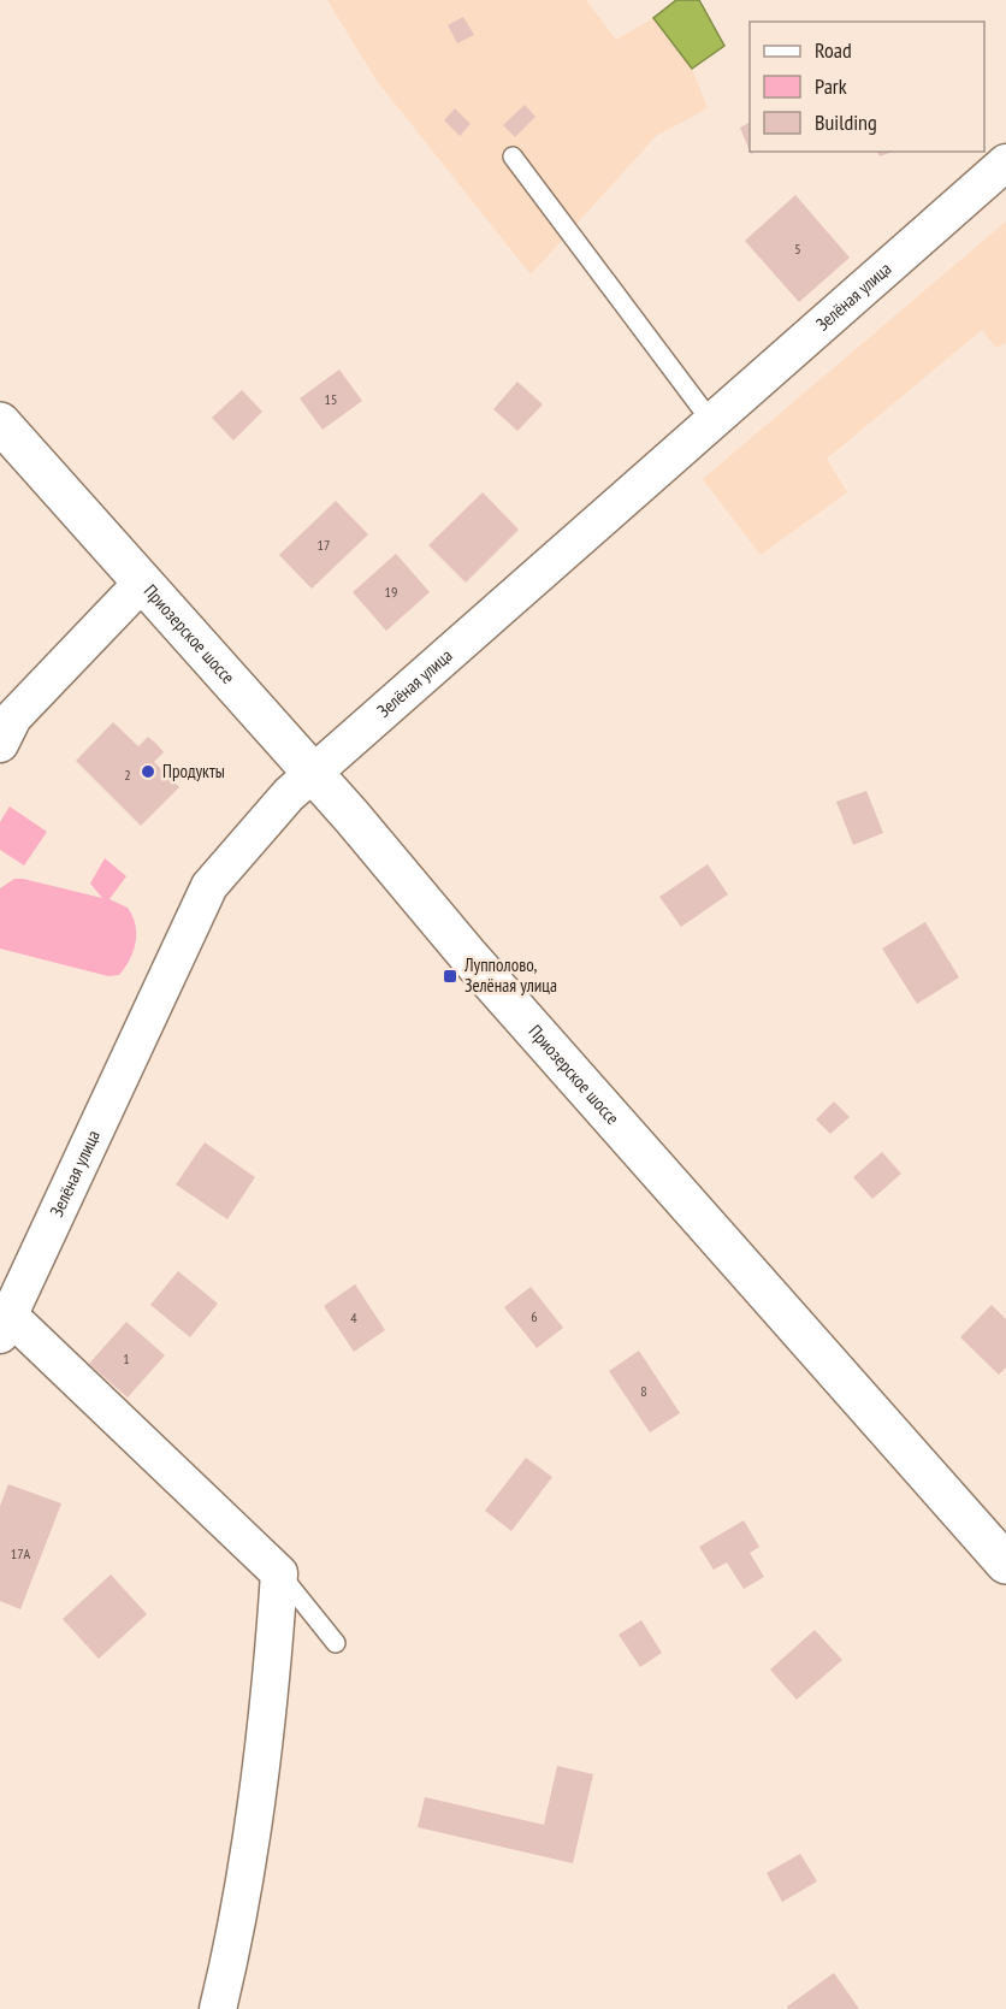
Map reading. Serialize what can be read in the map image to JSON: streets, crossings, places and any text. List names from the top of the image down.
{
  "streets": {
    "main road": ["Приозерское шоссе"],
    "street": ["Зелёная улица"]
  },
  "crossings": [
    ["Зелёная улица", "Приозерское шоссе"]
  ],
  "places": {
    "other": ["Продукты"],
    "transit": ["Лупполово, Зелёная улица"]
  },
  "house_numbers": [
    "5",
    "15",
    "17",
    "19",
    "2",
    "6",
    "4",
    "1",
    "8",
    "17А"
  ],
  "legend": ["Road", "Park", "Building"]
}
